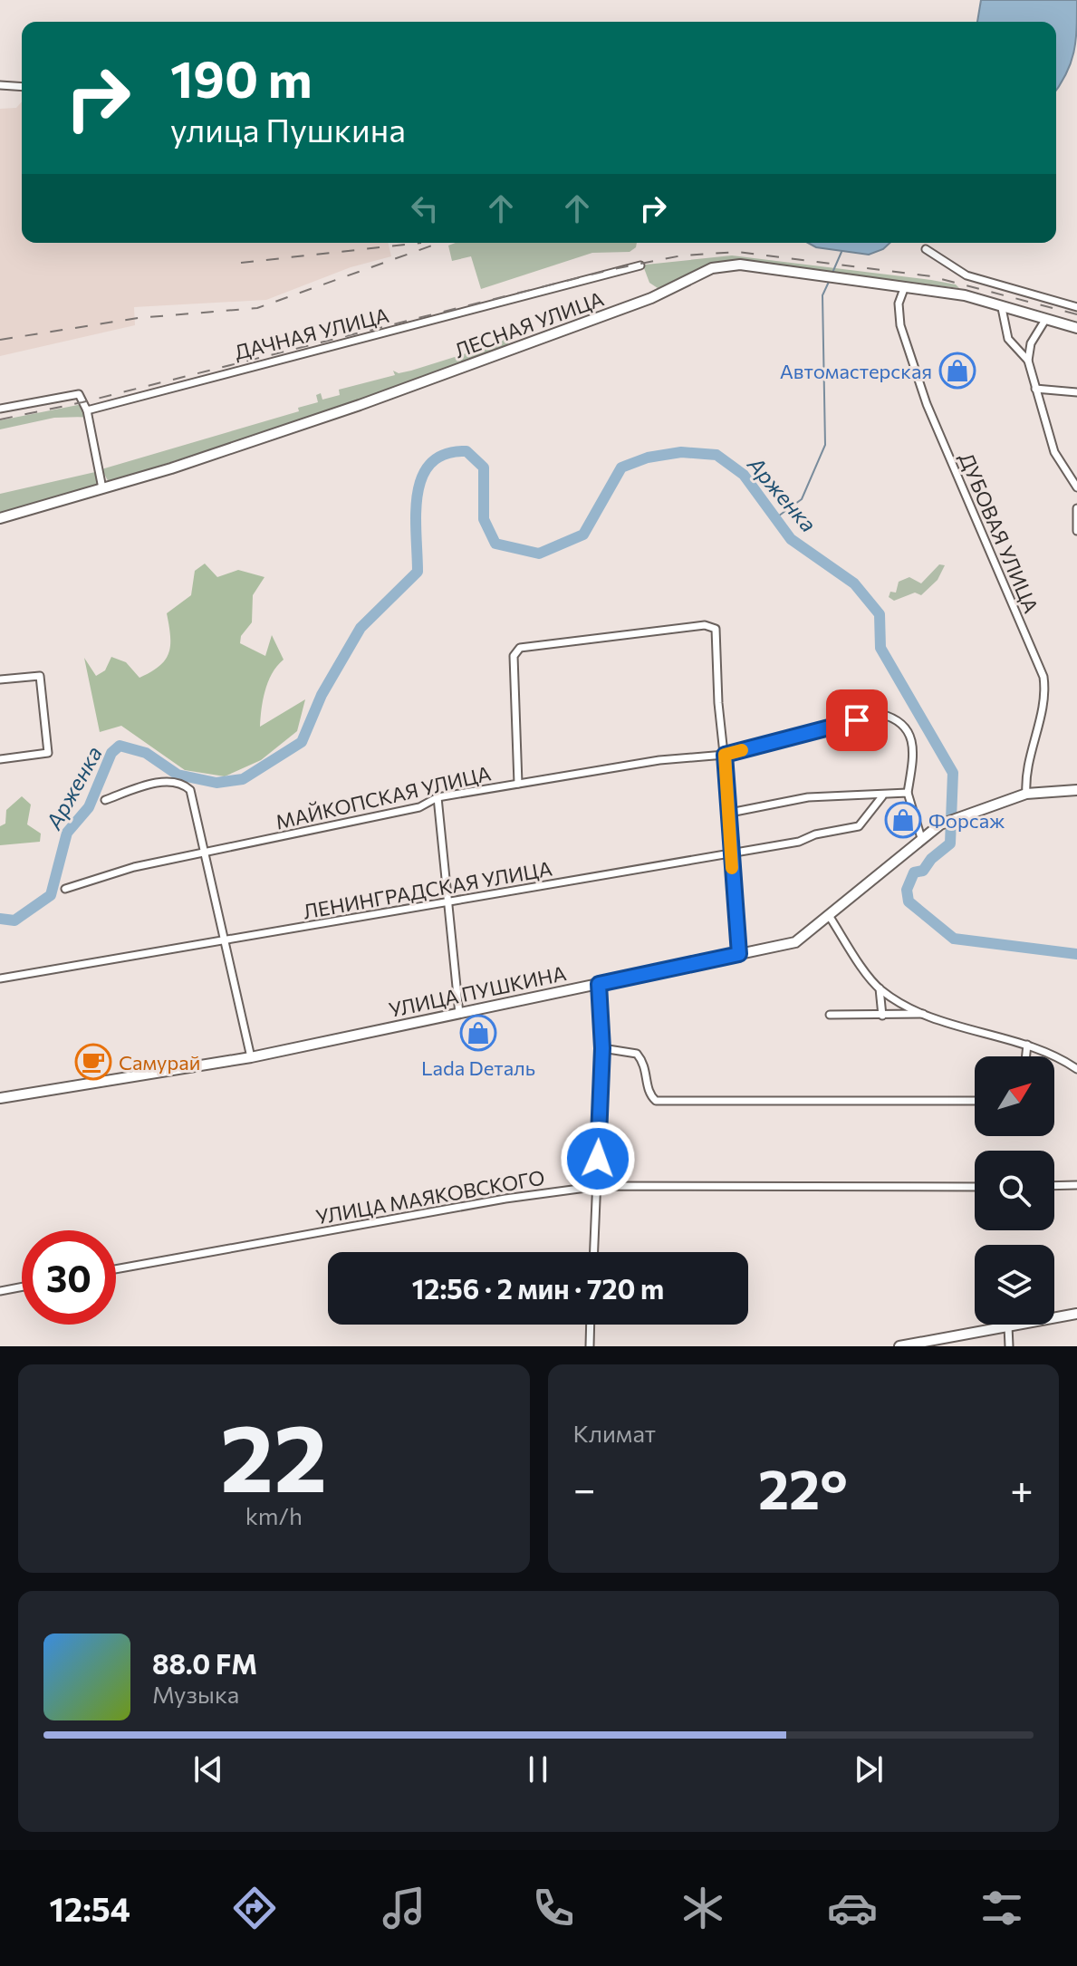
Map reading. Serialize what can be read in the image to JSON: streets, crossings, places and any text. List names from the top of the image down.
{
  "streets": {
    "street": [
      "ЛЕСНАЯ УЛИЦА",
      "ДАЧНАЯ УЛИЦА",
      "ДУБОВАЯ УЛИЦА",
      "МАЙКОПСКАЯ УЛИЦА",
      "ЛЕНИНГРАДСКАЯ УЛИЦА",
      "УЛИЦА ПУШКИНА",
      "УЛИЦА МАЯКОВСКОГО"
    ]
  },
  "crossings": [
    ["ЛЕСНАЯ УЛИЦА", "ДУБОВАЯ УЛИЦА"],
    ["ДУБОВАЯ УЛИЦА", "УЛИЦА ПУШКИНА"]
  ],
  "water": ["Арженка"],
  "places": {
    "shop": ["Автомастерская", "Форсаж", "Lada Dеталь"],
    "cafe": ["Самурай"]
  },
  "north": "top right",
  "page": {
    "turn": ["190 m", "улица Пушкина"],
    "limit": "30",
    "trip": "12:56 · 2 мин · 720 m",
    "tile": [
      ["22", "km/h"],
      "Климат"
    ],
    "heat": ["−", "22°", "+"],
    "song": ["88.0 FM", "Музыка"],
    "tabs": "12:54"
  }
}
